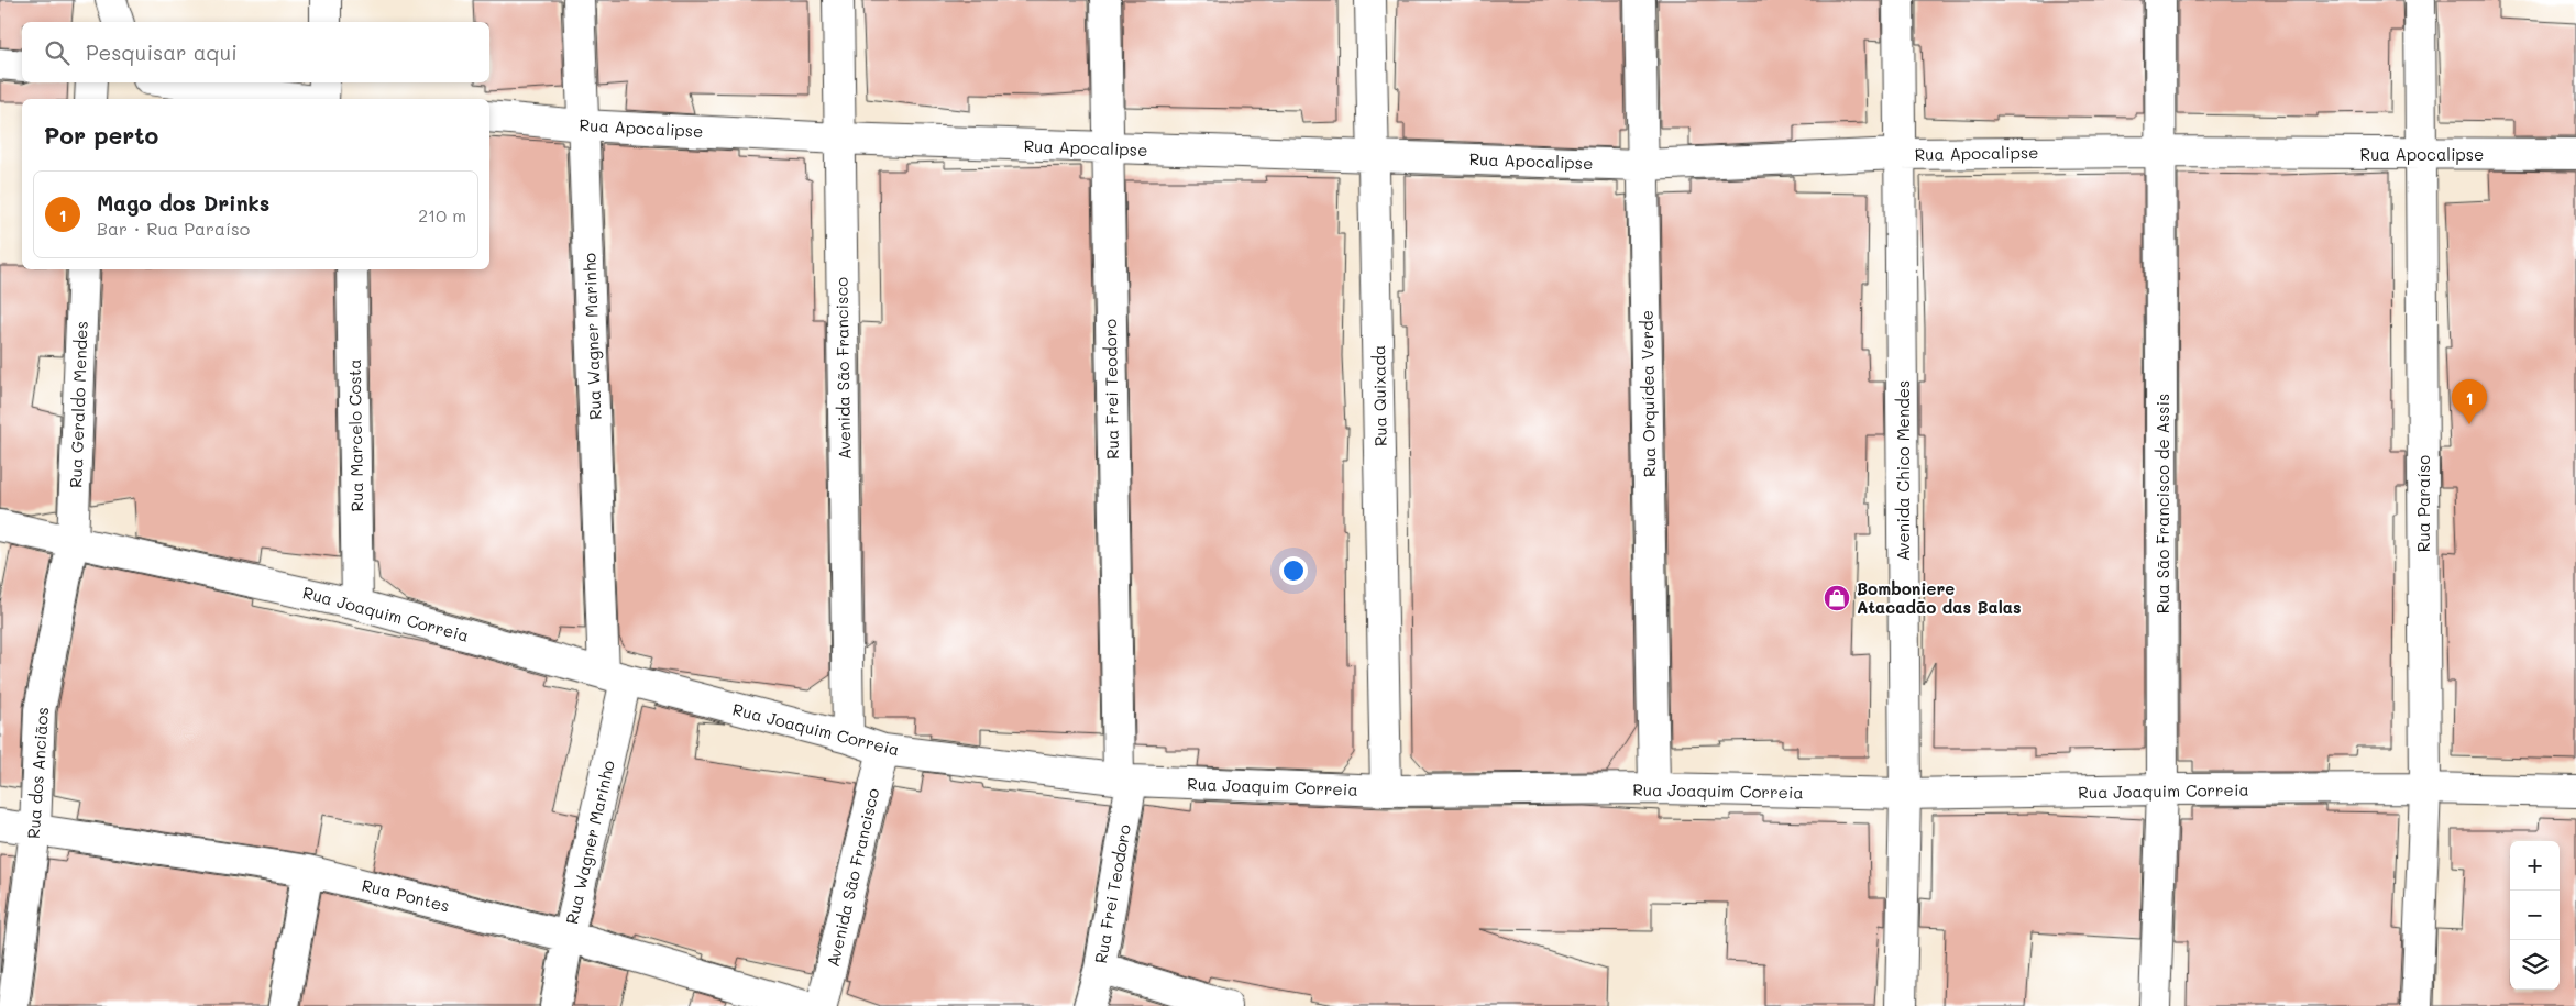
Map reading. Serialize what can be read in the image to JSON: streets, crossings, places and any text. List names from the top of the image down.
{
  "streets": {
    "street": [
      "Rua Apocalipse",
      "Rua Wagner Marinho",
      "Avenida São Francisco",
      "Rua Frei Teodoro",
      "Rua Orquídea Verde",
      "Rua Quixada",
      "Rua Geraldo Mendes",
      "Rua Marcelo Costa",
      "Avenida Chico Mendes",
      "Rua São Francisco de Assis",
      "Rua Paraíso",
      "Rua Joaquim Correia",
      "Rua dos Anciãos",
      "Rua Pontes"
    ]
  },
  "crossings": [
    ["Rua Apocalipse", "Rua Wagner Marinho"],
    ["Rua Apocalipse", "Avenida São Francisco"],
    ["Rua Apocalipse", "Rua Frei Teodoro"],
    ["Rua Apocalipse", "Rua Orquídea Verde"],
    ["Rua Apocalipse", "Rua Quixada"],
    ["Rua Apocalipse", "Avenida Chico Mendes"],
    ["Rua Apocalipse", "Rua São Francisco de Assis"],
    ["Rua Apocalipse", "Rua Paraíso"],
    ["Rua Wagner Marinho", "Rua Joaquim Correia"],
    ["Rua Wagner Marinho", "Rua Pontes"],
    ["Avenida São Francisco", "Rua Joaquim Correia"],
    ["Rua Frei Teodoro", "Rua Joaquim Correia"],
    ["Rua Orquídea Verde", "Rua Joaquim Correia"],
    ["Rua Quixada", "Rua Joaquim Correia"],
    ["Rua Geraldo Mendes", "Rua Joaquim Correia"],
    ["Rua Geraldo Mendes", "Rua dos Anciãos"],
    ["Rua Marcelo Costa", "Rua Joaquim Correia"],
    ["Avenida Chico Mendes", "Rua Joaquim Correia"],
    ["Rua São Francisco de Assis", "Rua Joaquim Correia"],
    ["Rua Paraíso", "Rua Joaquim Correia"],
    ["Rua Joaquim Correia", "Rua dos Anciãos"],
    ["Rua dos Anciãos", "Rua Pontes"]
  ],
  "places": {
    "shop": ["Bomboniere Atacadão das Balas"]
  },
  "page": {
    "search": "Pesquisar aqui",
    "heading": "Por perto",
    "list": [
      {
        "mark": "1",
        "name": "Mago dos Drinks",
        "note": "Bar · Rua Paraíso",
        "value": "210 m"
      }
    ],
    "pins": "1",
    "map_buttons": ["+", "−"]
  }
}
